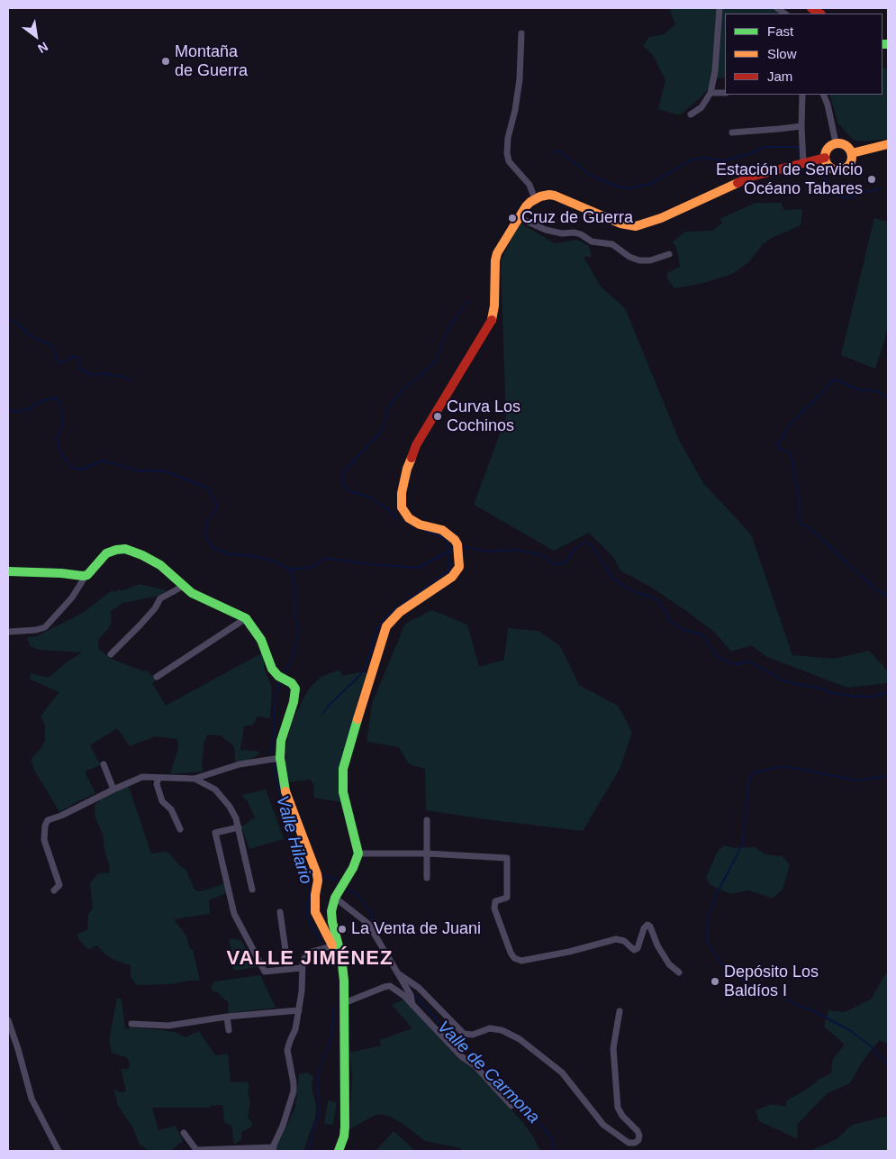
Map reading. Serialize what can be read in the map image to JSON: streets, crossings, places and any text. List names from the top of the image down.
{
  "districts": ["VALLE JIMÉNEZ"],
  "water": ["Valle Hilario", "Valle de Carmona"],
  "places": [
    "Montaña de Guerra",
    "Estación de Servicio Océano Tabares",
    "Cruz de Guerra",
    "Curva Los Cochinos",
    "La Venta de Juani",
    "Depósito Los Baldíos I"
  ],
  "legend": ["Fast", "Slow", "Jam"],
  "north": "bottom right"
}
